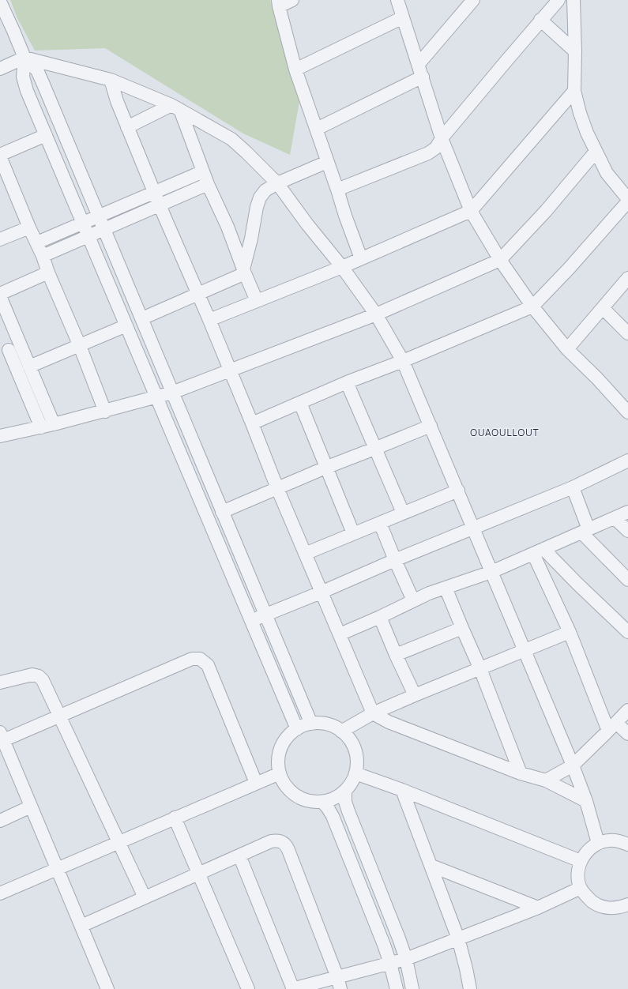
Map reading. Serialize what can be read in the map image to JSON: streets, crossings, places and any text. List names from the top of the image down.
{
  "districts": ["OUAOULLOUT"]
}
